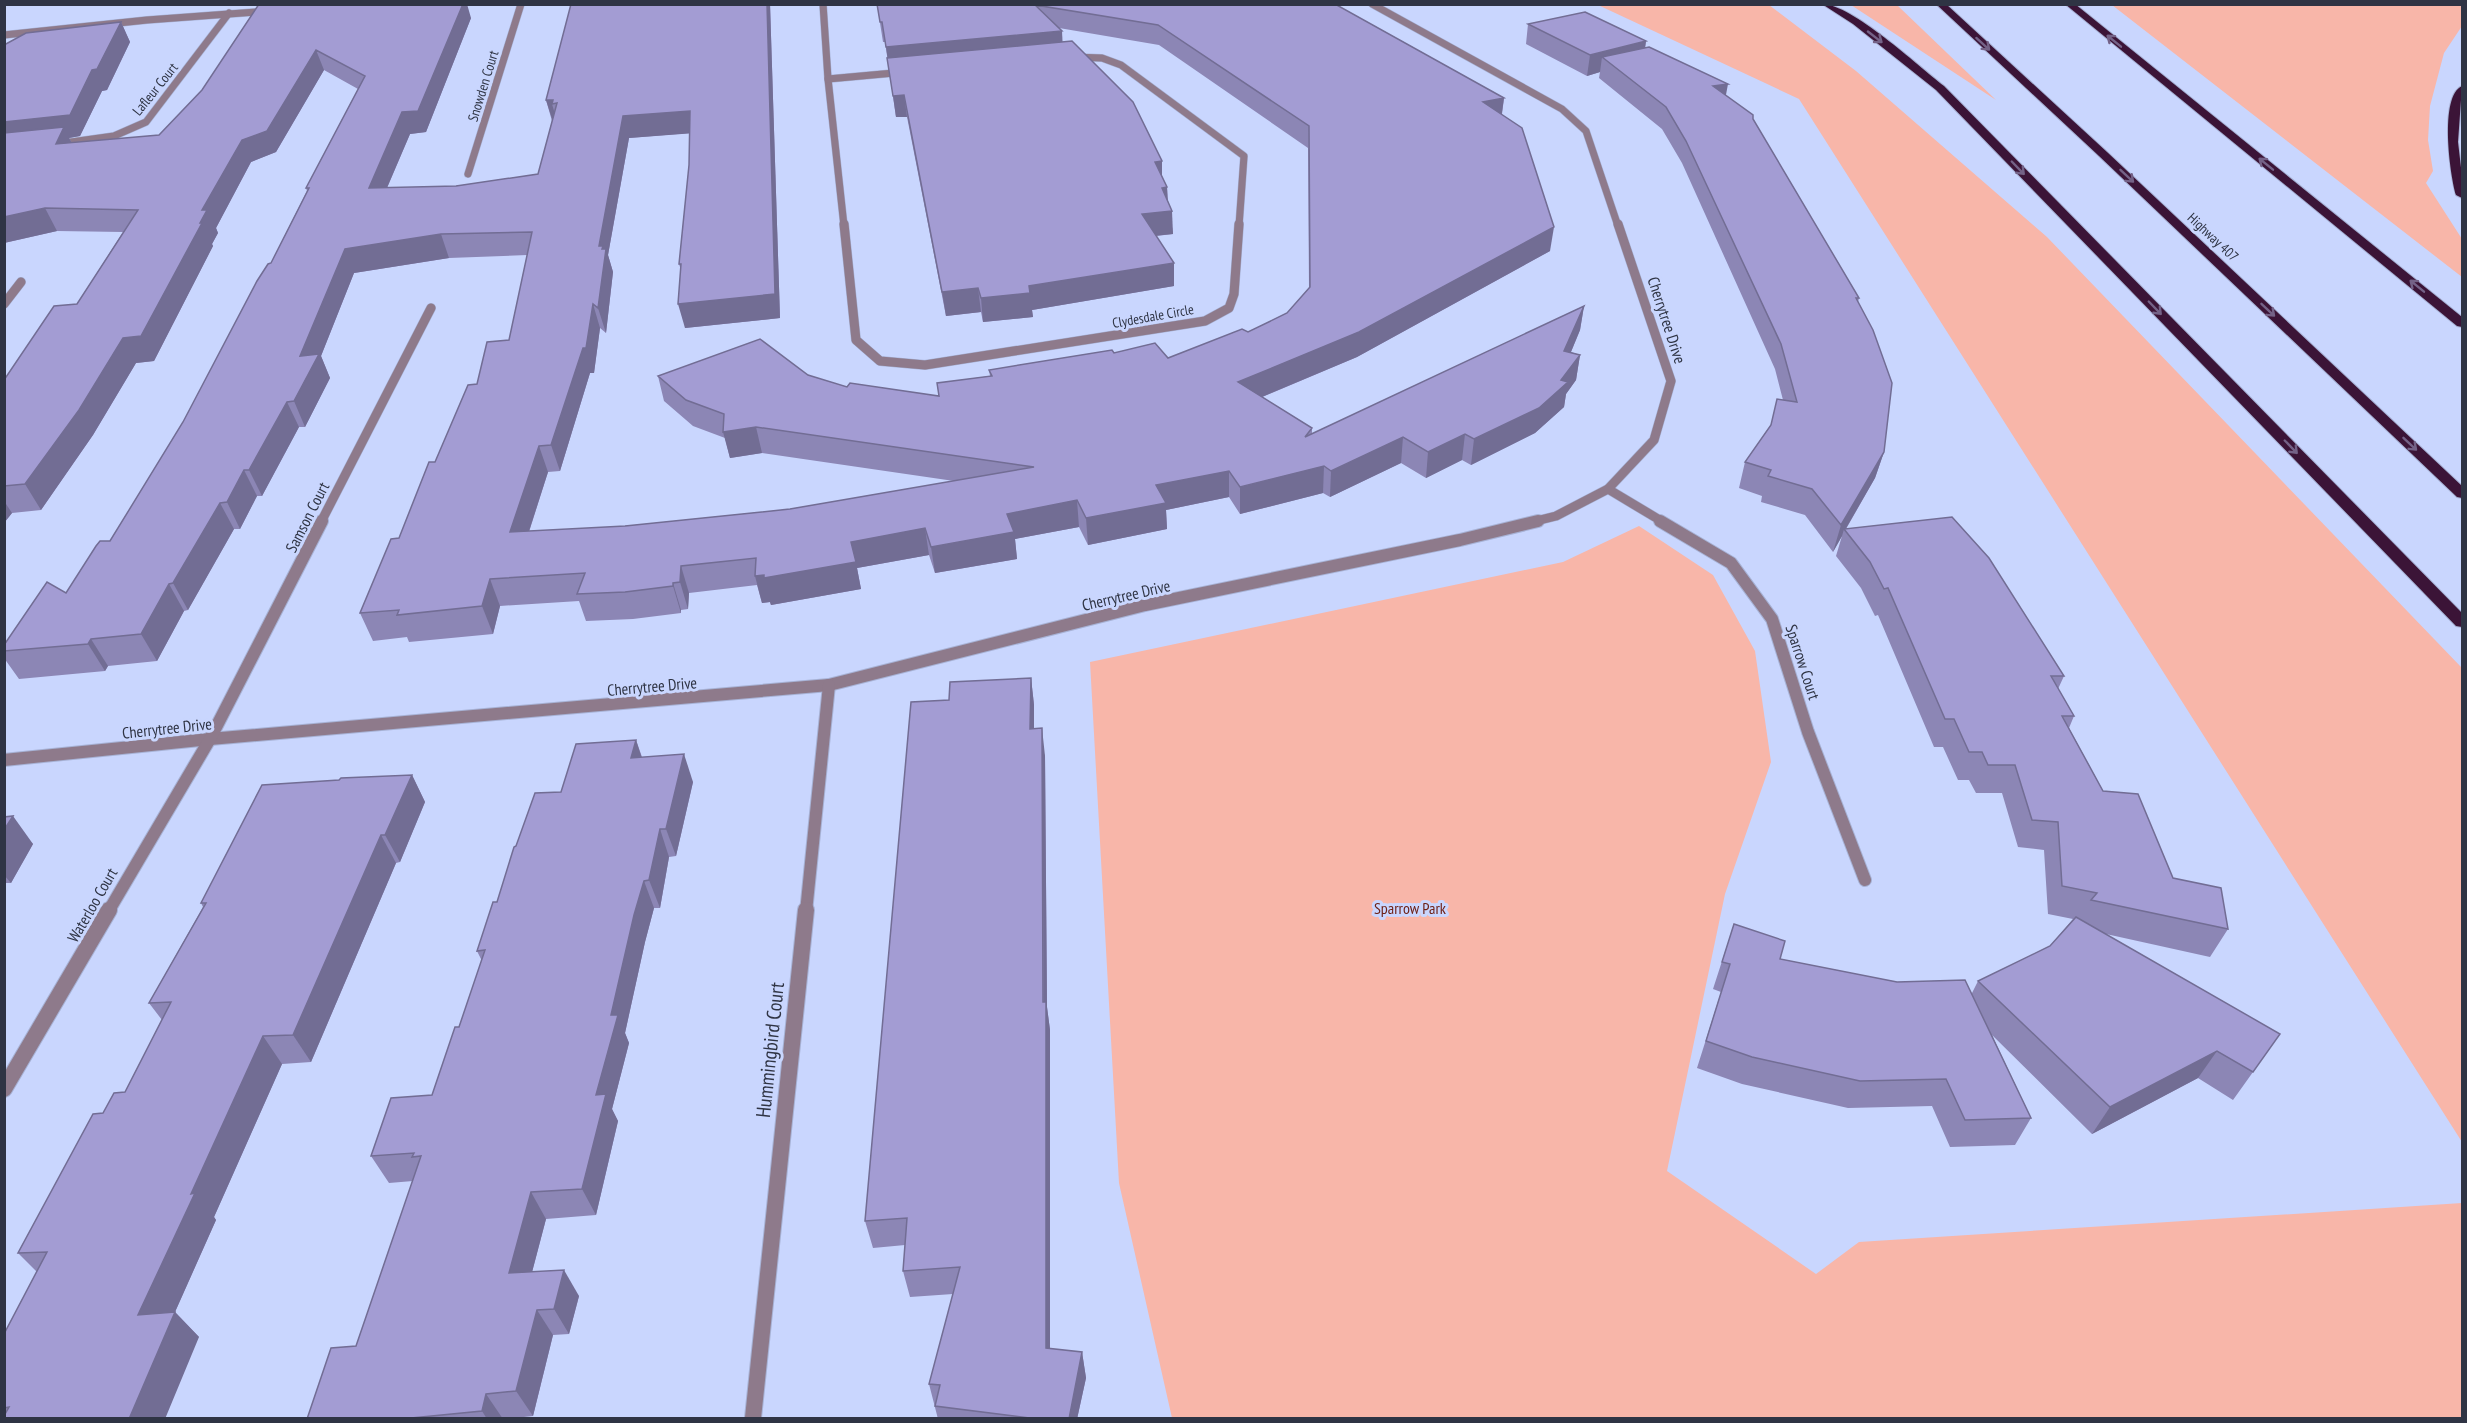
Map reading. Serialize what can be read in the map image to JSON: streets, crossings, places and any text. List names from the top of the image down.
{
  "streets": {
    "highway": ["Highway 407"],
    "street": [
      "Snowden Court",
      "Lafleur Court",
      "Clydesdale Circle",
      "Cherrytree Drive",
      "Samson Court",
      "Sparrow Court",
      "Waterloo Court",
      "Hummingbird Court"
    ]
  },
  "crossings": [
    ["Cherrytree Drive", "Samson Court"],
    ["Cherrytree Drive", "Sparrow Court"],
    ["Cherrytree Drive", "Waterloo Court"],
    ["Cherrytree Drive", "Hummingbird Court"],
    ["Samson Court", "Waterloo Court"]
  ],
  "parks": ["Sparrow Park"]
}
